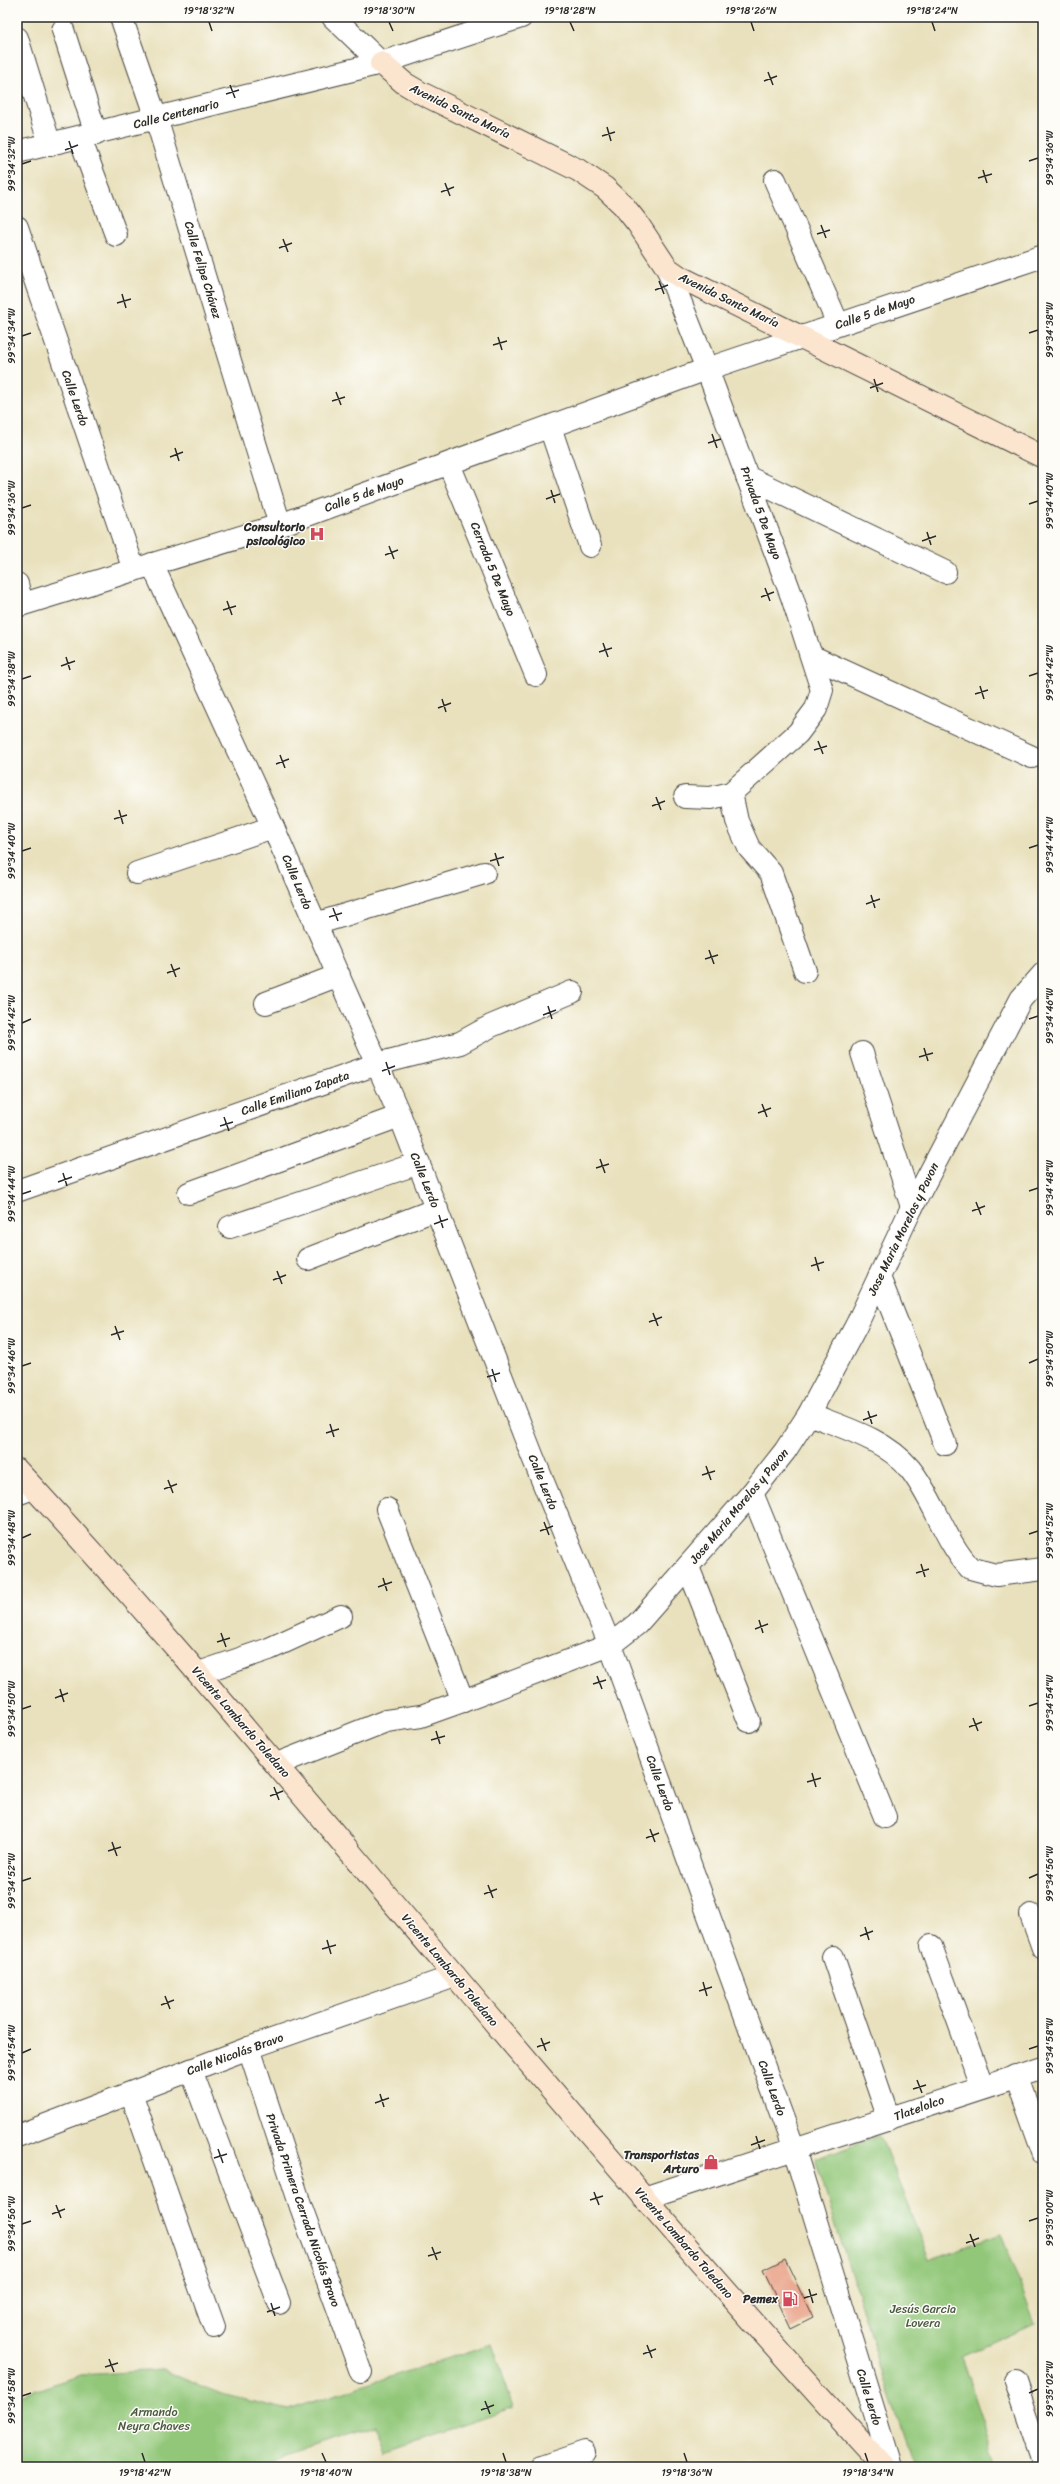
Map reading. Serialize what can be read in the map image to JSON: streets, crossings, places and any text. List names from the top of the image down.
{
  "streets": {
    "main road": ["Avenida Santa María", "Vicente Lombardo Toledano"],
    "street": [
      "Calle Centenario",
      "Calle Felipe Chávez",
      "Calle 5 de Mayo",
      "Calle Lerdo",
      "Privada 5 De Mayo",
      "Cerrada 5 De Mayo",
      "Calle Emiliano Zapata",
      "Jose Maria Morelos y Pavon",
      "Calle Nicolás Bravo",
      "Tlatelolco",
      "Privada Primera Cerrada Nicolás Bravo"
    ]
  },
  "crossings": [
    ["Avenida Santa María", "Calle Centenario"],
    ["Avenida Santa María", "Calle 5 de Mayo"],
    ["Calle Centenario", "Calle Felipe Chávez"],
    ["Calle Felipe Chávez", "Calle 5 de Mayo"],
    ["Calle 5 de Mayo", "Calle Lerdo"],
    ["Calle 5 de Mayo", "Privada 5 De Mayo"],
    ["Calle 5 de Mayo", "Cerrada 5 De Mayo"],
    ["Calle Lerdo", "Calle Emiliano Zapata"],
    ["Calle Lerdo", "Jose Maria Morelos y Pavon"],
    ["Calle Lerdo", "Tlatelolco"],
    ["Jose Maria Morelos y Pavon", "Vicente Lombardo Toledano"],
    ["Vicente Lombardo Toledano", "Calle Nicolás Bravo"],
    ["Vicente Lombardo Toledano", "Tlatelolco"],
    ["Calle Nicolás Bravo", "Privada Primera Cerrada Nicolás Bravo"]
  ],
  "parks": ["Jesús Garcia Lovera", "Armando Neyra Chaves"],
  "places": {
    "hospital": ["Consultorio psicológico"],
    "shop": ["Transportistas Arturo"],
    "fuel station": ["Pemex"]
  },
  "coordinates": [
    "19°18'32\"N",
    "19°18'30\"N",
    "19°18'28\"N",
    "19°18'26\"N",
    "19°18'24\"N",
    "99°34'36\"W",
    "99°34'32\"W",
    "99°34'38\"W",
    "99°34'34\"W",
    "99°34'40\"W",
    "99°34'42\"W",
    "99°34'44\"W",
    "99°34'46\"W",
    "99°34'48\"W",
    "99°34'50\"W",
    "99°34'52\"W",
    "99°34'54\"W",
    "99°34'56\"W",
    "99°34'58\"W",
    "99°35'00\"W",
    "99°35'02\"W",
    "19°18'42\"N",
    "19°18'40\"N",
    "19°18'38\"N",
    "19°18'36\"N",
    "19°18'34\"N"
  ]
}
